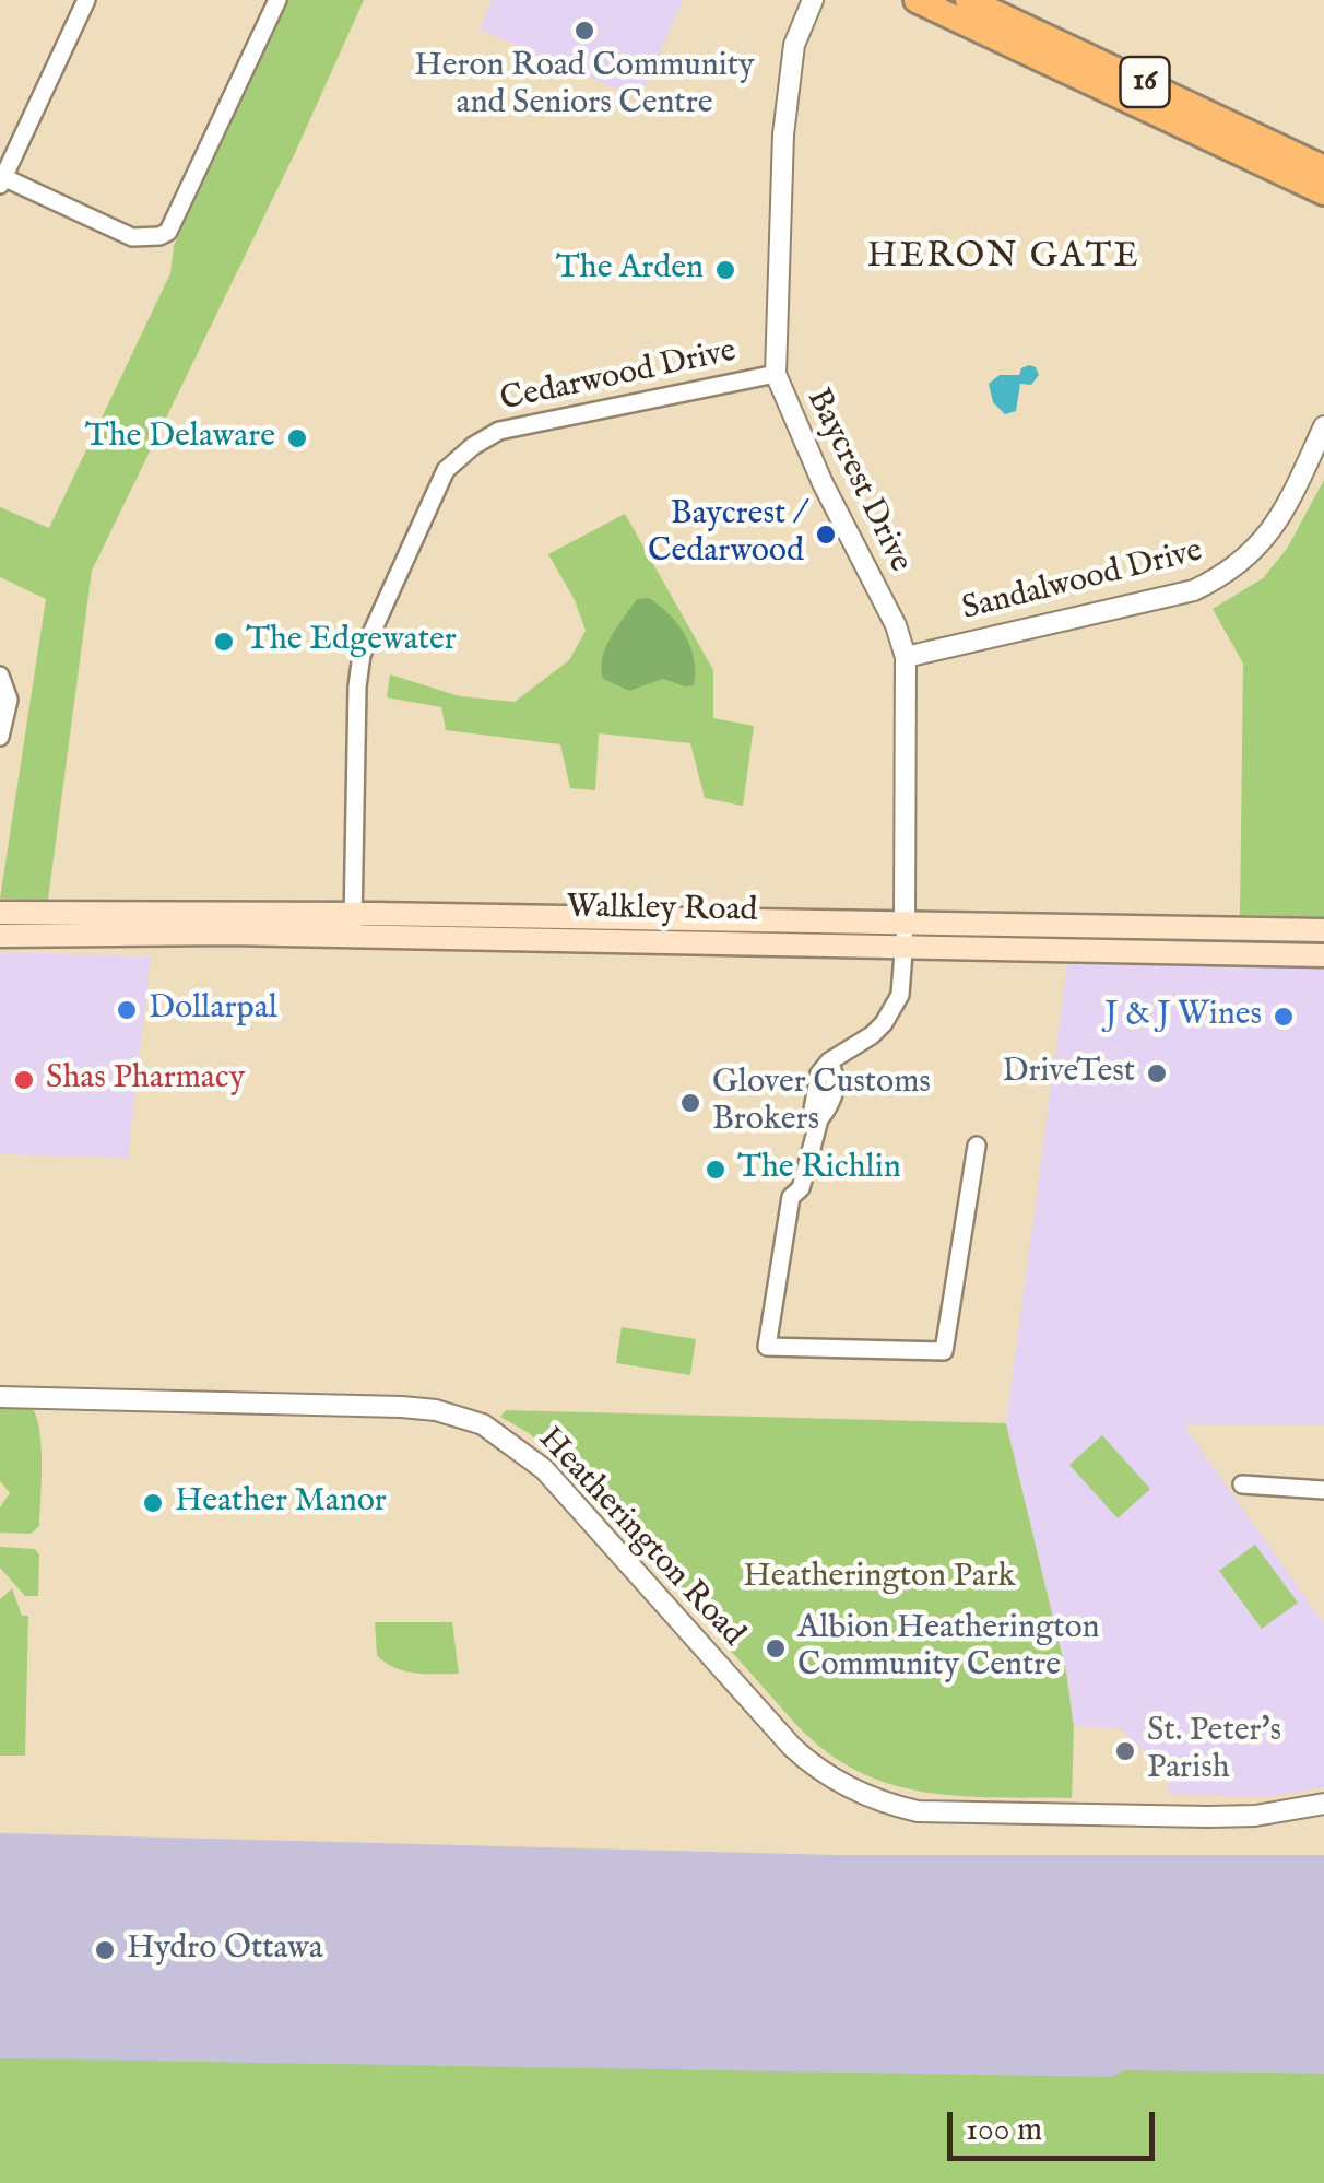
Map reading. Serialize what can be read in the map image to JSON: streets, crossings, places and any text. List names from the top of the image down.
{
  "streets": {
    "main road": ["16", "Walkley Road"],
    "street": [
      "Cedarwood Drive",
      "Baycrest Drive",
      "Sandalwood Drive",
      "Heatherington Road"
    ]
  },
  "crossings": [
    ["Cedarwood Drive", "Baycrest Drive"],
    ["Cedarwood Drive", "Walkley Road"],
    ["Baycrest Drive", "Sandalwood Drive"],
    ["Baycrest Drive", "Walkley Road"]
  ],
  "districts": ["HERON GATE"],
  "parks": ["Heatherington Park"],
  "places": [
    "Heron Road Community and Seniors Centre",
    "The Arden",
    "The Delaware",
    "Baycrest / Cedarwood",
    "The Edgewater",
    "Dollarpal",
    "J & J Wines",
    "DriveTest",
    "Shas Pharmacy",
    "Glover Customs Brokers",
    "The Richlin",
    "Heather Manor",
    "Albion Heatherington Community Centre",
    "St. Peter's Parish",
    "Hydro Ottawa"
  ],
  "scale_bar": "100 m"
}
